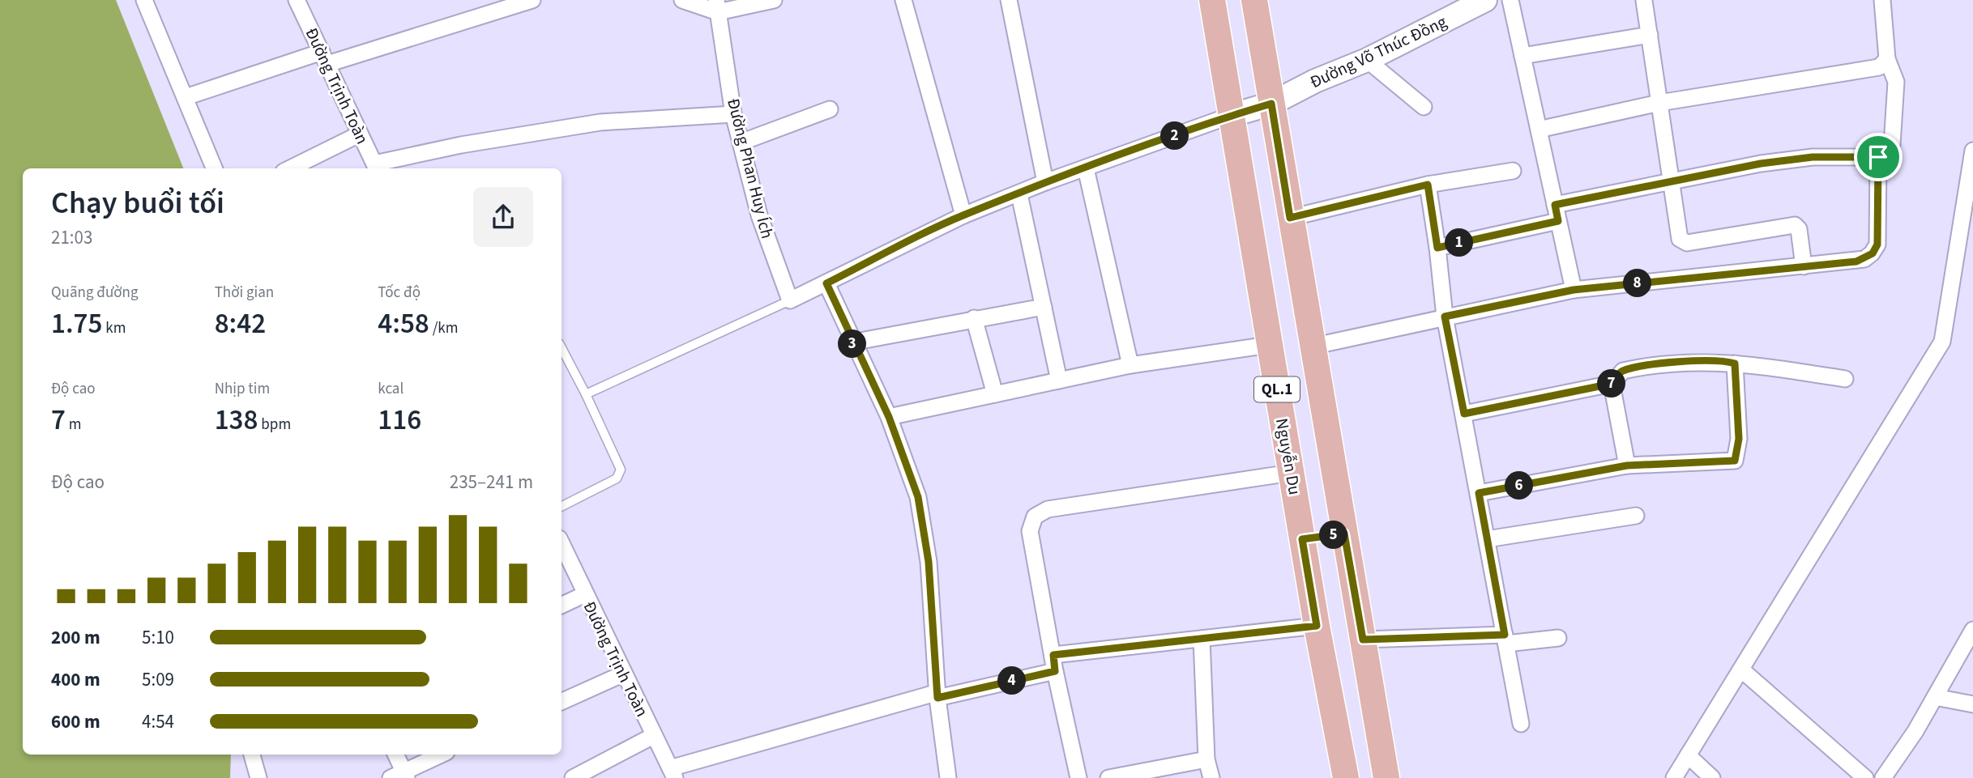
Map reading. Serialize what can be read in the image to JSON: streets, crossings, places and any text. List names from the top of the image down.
{
  "streets": {
    "main road": ["QL.1", "Nguyễn Du"],
    "street": ["Đường Võ Thúc Đồng", "Đường Trịnh Toàn", "Đường Phan Huy Ích"]
  },
  "crossings": [
    ["Đường Võ Thúc Đồng", "QL.1"],
    ["Đường Võ Thúc Đồng", "Nguyễn Du"]
  ],
  "page": {
    "pins": [
      "2",
      "1",
      "8",
      "3",
      "7",
      "6",
      "5",
      "4"
    ],
    "heading": ["Chạy buổi tối", "21:03"],
    "stats": [
      ["Quãng đường", "1.75 km"],
      ["Thời gian", "8:42"],
      ["Tốc độ", "4:58 /km"],
      ["Độ cao", "7 m"],
      ["Nhịp tim", "138 bpm"],
      ["kcal", "116"]
    ],
    "chart": ["Độ cao", "235–241 m"],
    "list": [
      {
        "name": "200 m",
        "note": "5:10"
      },
      {
        "name": "400 m",
        "note": "5:09"
      },
      {
        "name": "600 m",
        "note": "4:54"
      }
    ]
  }
}
